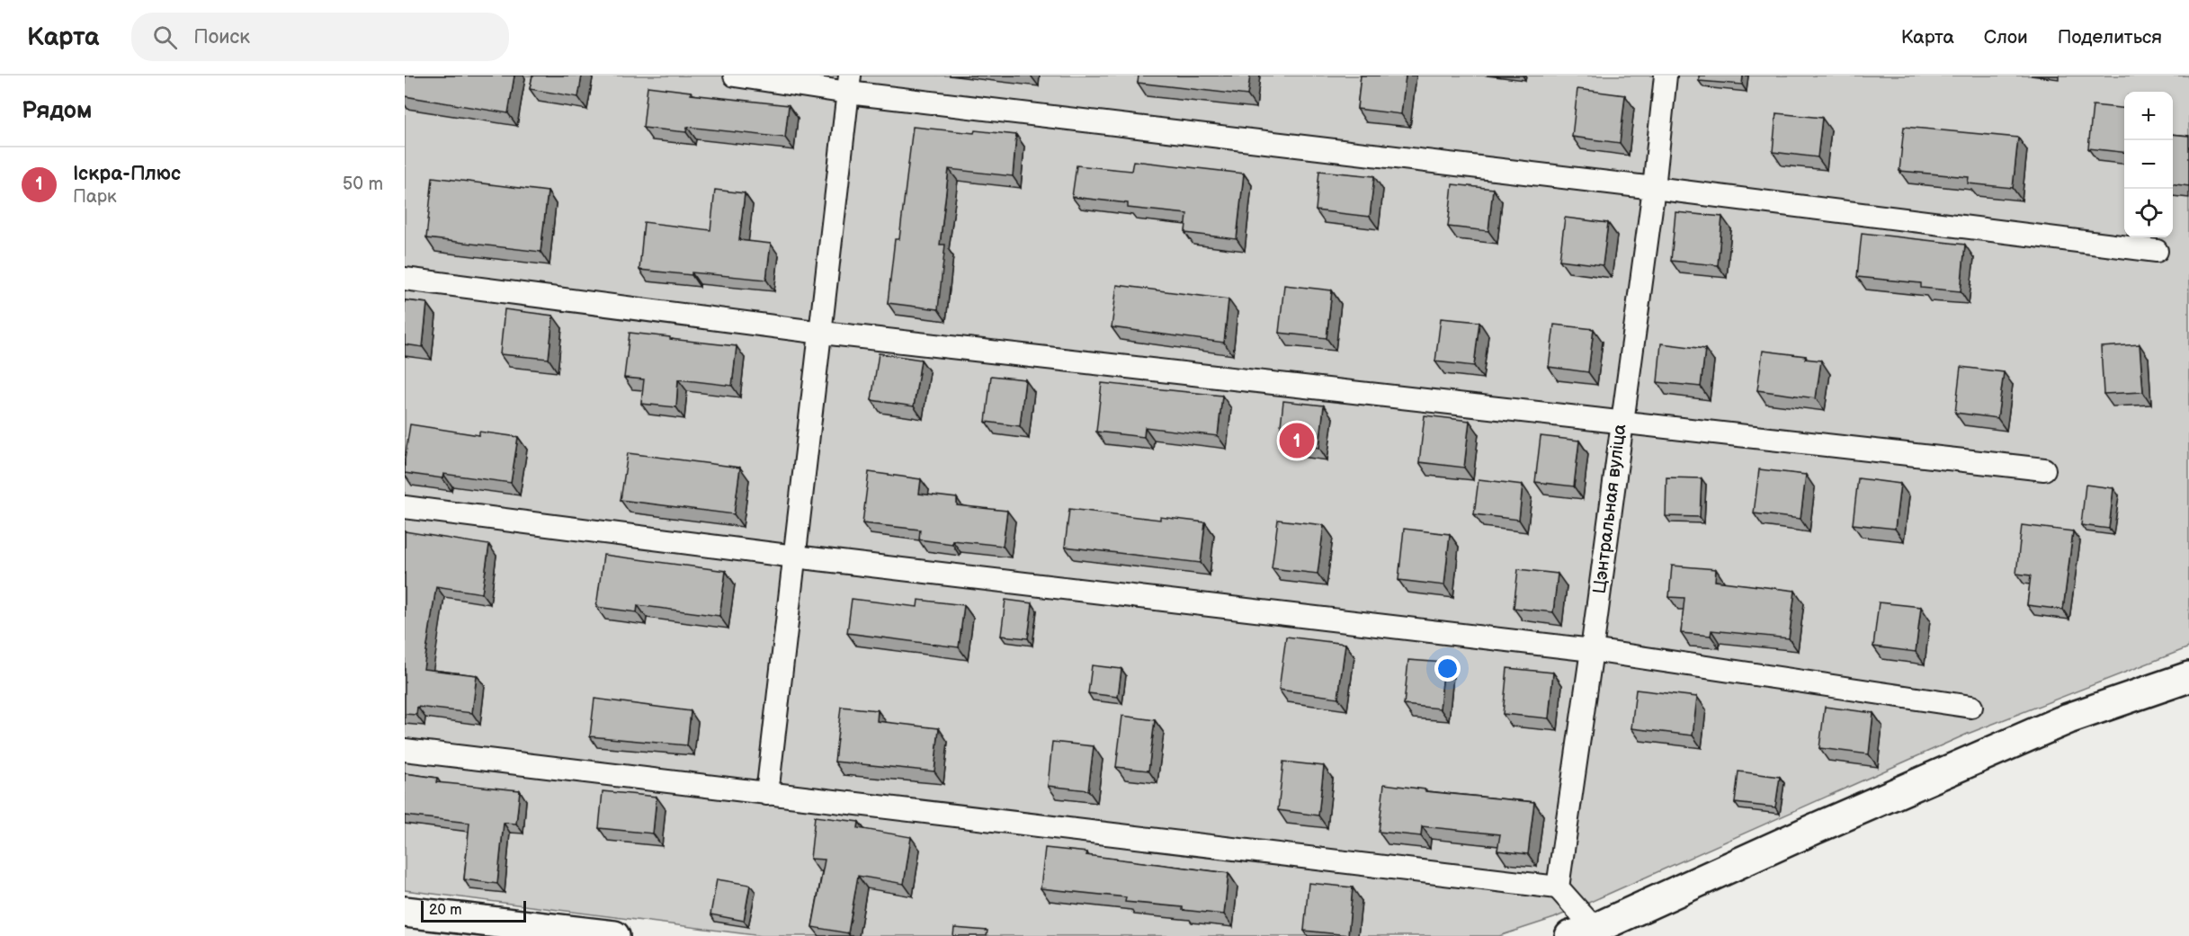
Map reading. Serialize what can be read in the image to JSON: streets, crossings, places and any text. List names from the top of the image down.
{
  "streets": {
    "lane": ["Цэнтральная вуліца"]
  },
  "scale_bar": "20 m",
  "page": {
    "header": "Карта",
    "search": "Поиск",
    "nav": ["Карта", "Слои", "Поделиться"],
    "heading": "Рядом",
    "map_buttons": ["+", "−"],
    "list": [
      {
        "mark": "1",
        "name": "Іскра-Плюс",
        "note": "Парк",
        "value": "50 m"
      }
    ],
    "pins": "1",
    "scale": "20 m"
  }
}
